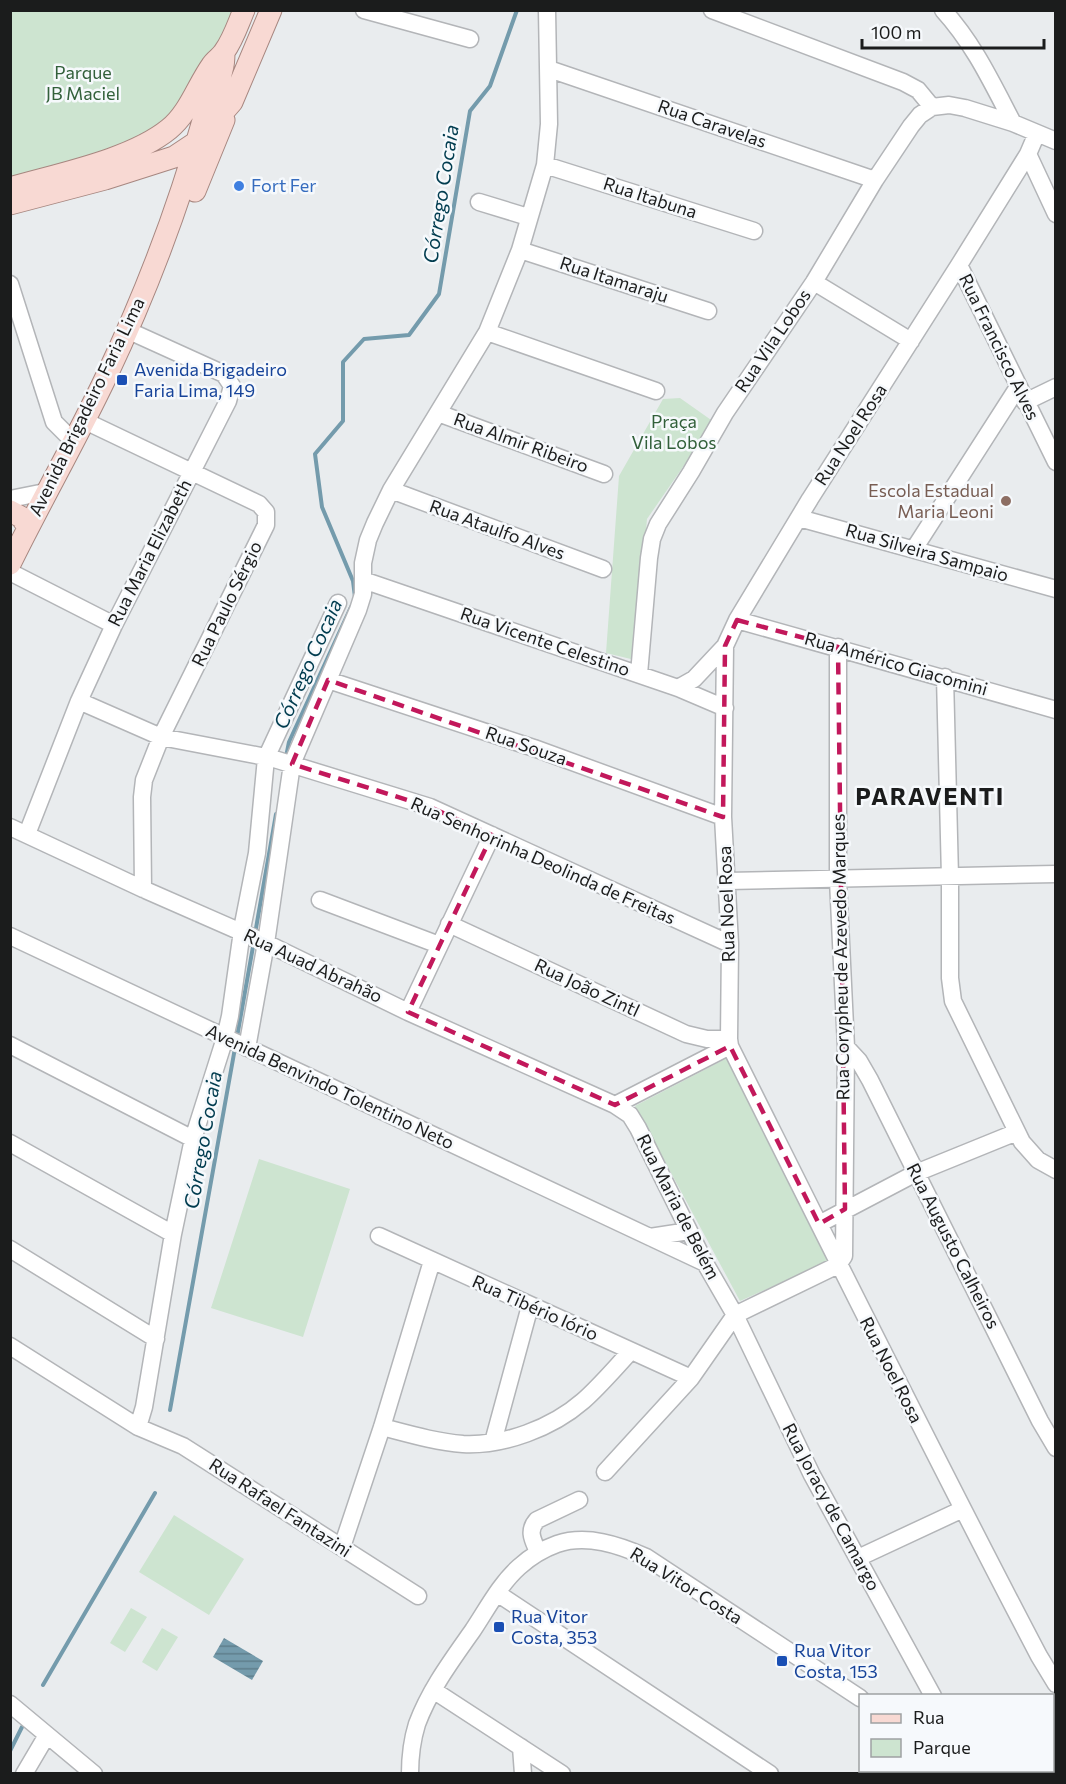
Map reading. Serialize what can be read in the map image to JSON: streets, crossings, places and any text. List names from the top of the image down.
{
  "streets": {
    "main road": ["Avenida Brigadeiro Faria Lima"],
    "street": [
      "Rua Caravelas",
      "Rua Itabuna",
      "Rua Itamaraju",
      "Rua Vila Lobos",
      "Rua Francisco Alves",
      "Rua Noel Rosa",
      "Rua Almir Ribeiro",
      "Rua Ataulfo Alves",
      "Rua Maria Elizabeth",
      "Rua Silveira Sampaio",
      "Rua Paulo Sérgio",
      "Rua Vicente Celestino",
      "Rua Américo Giacomini",
      "Rua Souza",
      "Rua Senhorinha Deolinda de Freitas",
      "Rua Corypheu de Azevedo Marques",
      "Rua Auad Abrahão",
      "Rua João Zintl",
      "Avenida Benvindo Tolentino Neto",
      "Rua Maria de Belém",
      "Rua Augusto Calheiros",
      "Rua Tibério Iório",
      "Rua Joracy de Camargo",
      "Rua Rafael Fantazini",
      "Rua Vitor Costa"
    ]
  },
  "crossings": [
    ["Rua Caravelas", "Rua Vila Lobos"],
    ["Rua Vila Lobos", "Rua Vicente Celestino"],
    ["Rua Francisco Alves", "Rua Noel Rosa"],
    ["Avenida Brigadeiro Faria Lima", "Rua Maria Elizabeth"],
    ["Avenida Brigadeiro Faria Lima", "Rua Paulo Sérgio"],
    ["Rua Noel Rosa", "Rua Silveira Sampaio"],
    ["Rua Noel Rosa", "Rua Vicente Celestino"],
    ["Rua Noel Rosa", "Rua Américo Giacomini"],
    ["Rua Noel Rosa", "Rua Souza"],
    ["Rua Noel Rosa", "Rua Senhorinha Deolinda de Freitas"],
    ["Rua Noel Rosa", "Rua Corypheu de Azevedo Marques"],
    ["Rua Noel Rosa", "Rua João Zintl"],
    ["Rua Maria Elizabeth", "Rua Paulo Sérgio"],
    ["Rua Maria Elizabeth", "Rua Senhorinha Deolinda de Freitas"],
    ["Rua Maria Elizabeth", "Rua Auad Abrahão"],
    ["Rua Paulo Sérgio", "Rua Senhorinha Deolinda de Freitas"],
    ["Rua Paulo Sérgio", "Rua Auad Abrahão"],
    ["Rua Américo Giacomini", "Rua Corypheu de Azevedo Marques"],
    ["Rua Corypheu de Azevedo Marques", "Rua Augusto Calheiros"],
    ["Rua Auad Abrahão", "Rua Maria de Belém"],
    ["Avenida Benvindo Tolentino Neto", "Rua Maria de Belém"],
    ["Rua Maria de Belém", "Rua Joracy de Camargo"]
  ],
  "districts": ["PARAVENTI"],
  "water": ["Córrego Cocaia"],
  "parks": ["Parque JB Maciel", "Praça Vila Lobos"],
  "places": {
    "other": ["Fort Fer", "Escola Estadual Maria Leoni"],
    "transit": ["Avenida Brigadeiro Faria Lima, 149", "Rua Vitor Costa, 353", "Rua Vitor Costa, 153"]
  },
  "legend": ["Rua", "Parque"],
  "scale_bar": "100 m"
}
